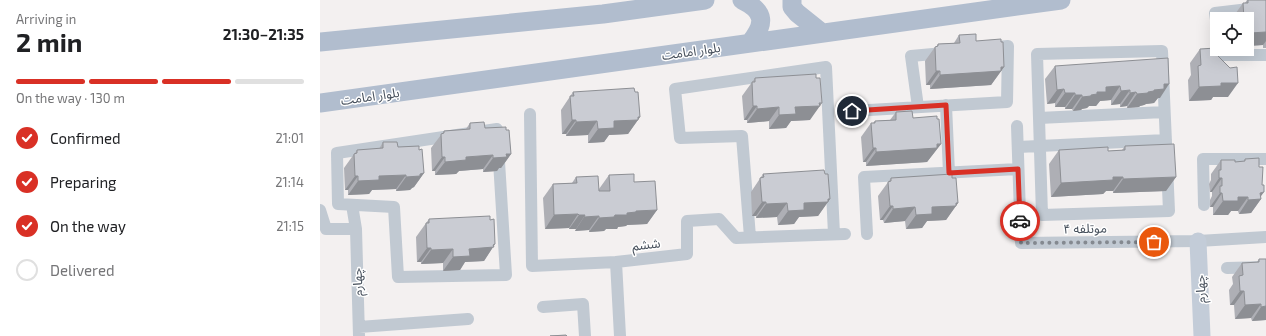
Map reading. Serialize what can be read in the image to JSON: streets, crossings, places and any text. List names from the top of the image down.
{
  "streets": {
    "main road": ["بلوار امامت"],
    "street": ["موتلفه ۴", "ششم", "چهارم"]
  },
  "crossings": [
    ["موتلفه ۴", "چهارم"]
  ],
  "page": {
    "heading": ["2 min", "Arriving in", "21:30–21:35"],
    "bar": "On the way · 130 m",
    "list": [
      ["Confirmed", "21:01"],
      ["Preparing", "21:14"],
      ["On the way", "21:15"],
      "Delivered"
    ]
  }
}
